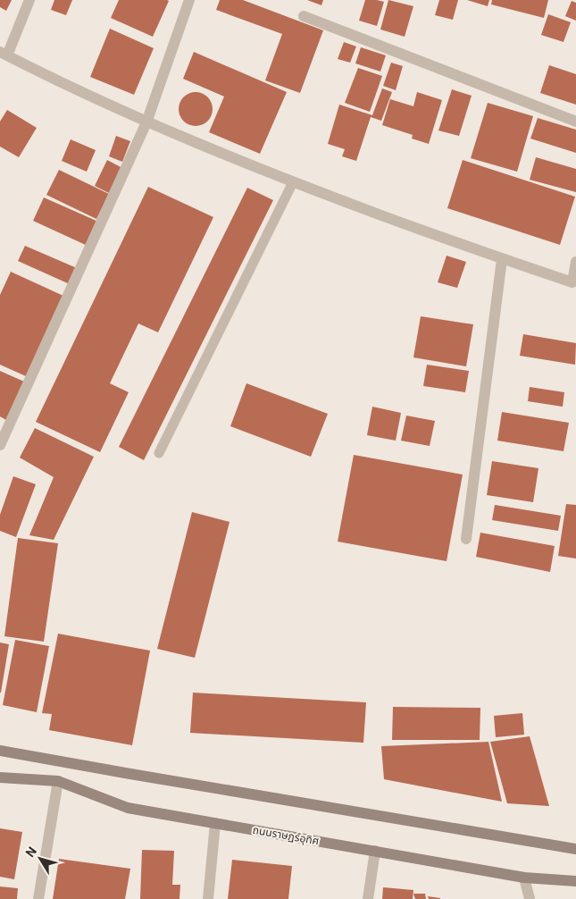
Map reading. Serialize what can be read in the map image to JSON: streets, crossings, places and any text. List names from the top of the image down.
{
  "streets": {
    "street": ["ถนนราษฏร์อุทิศ"]
  },
  "north": "top left"
}
